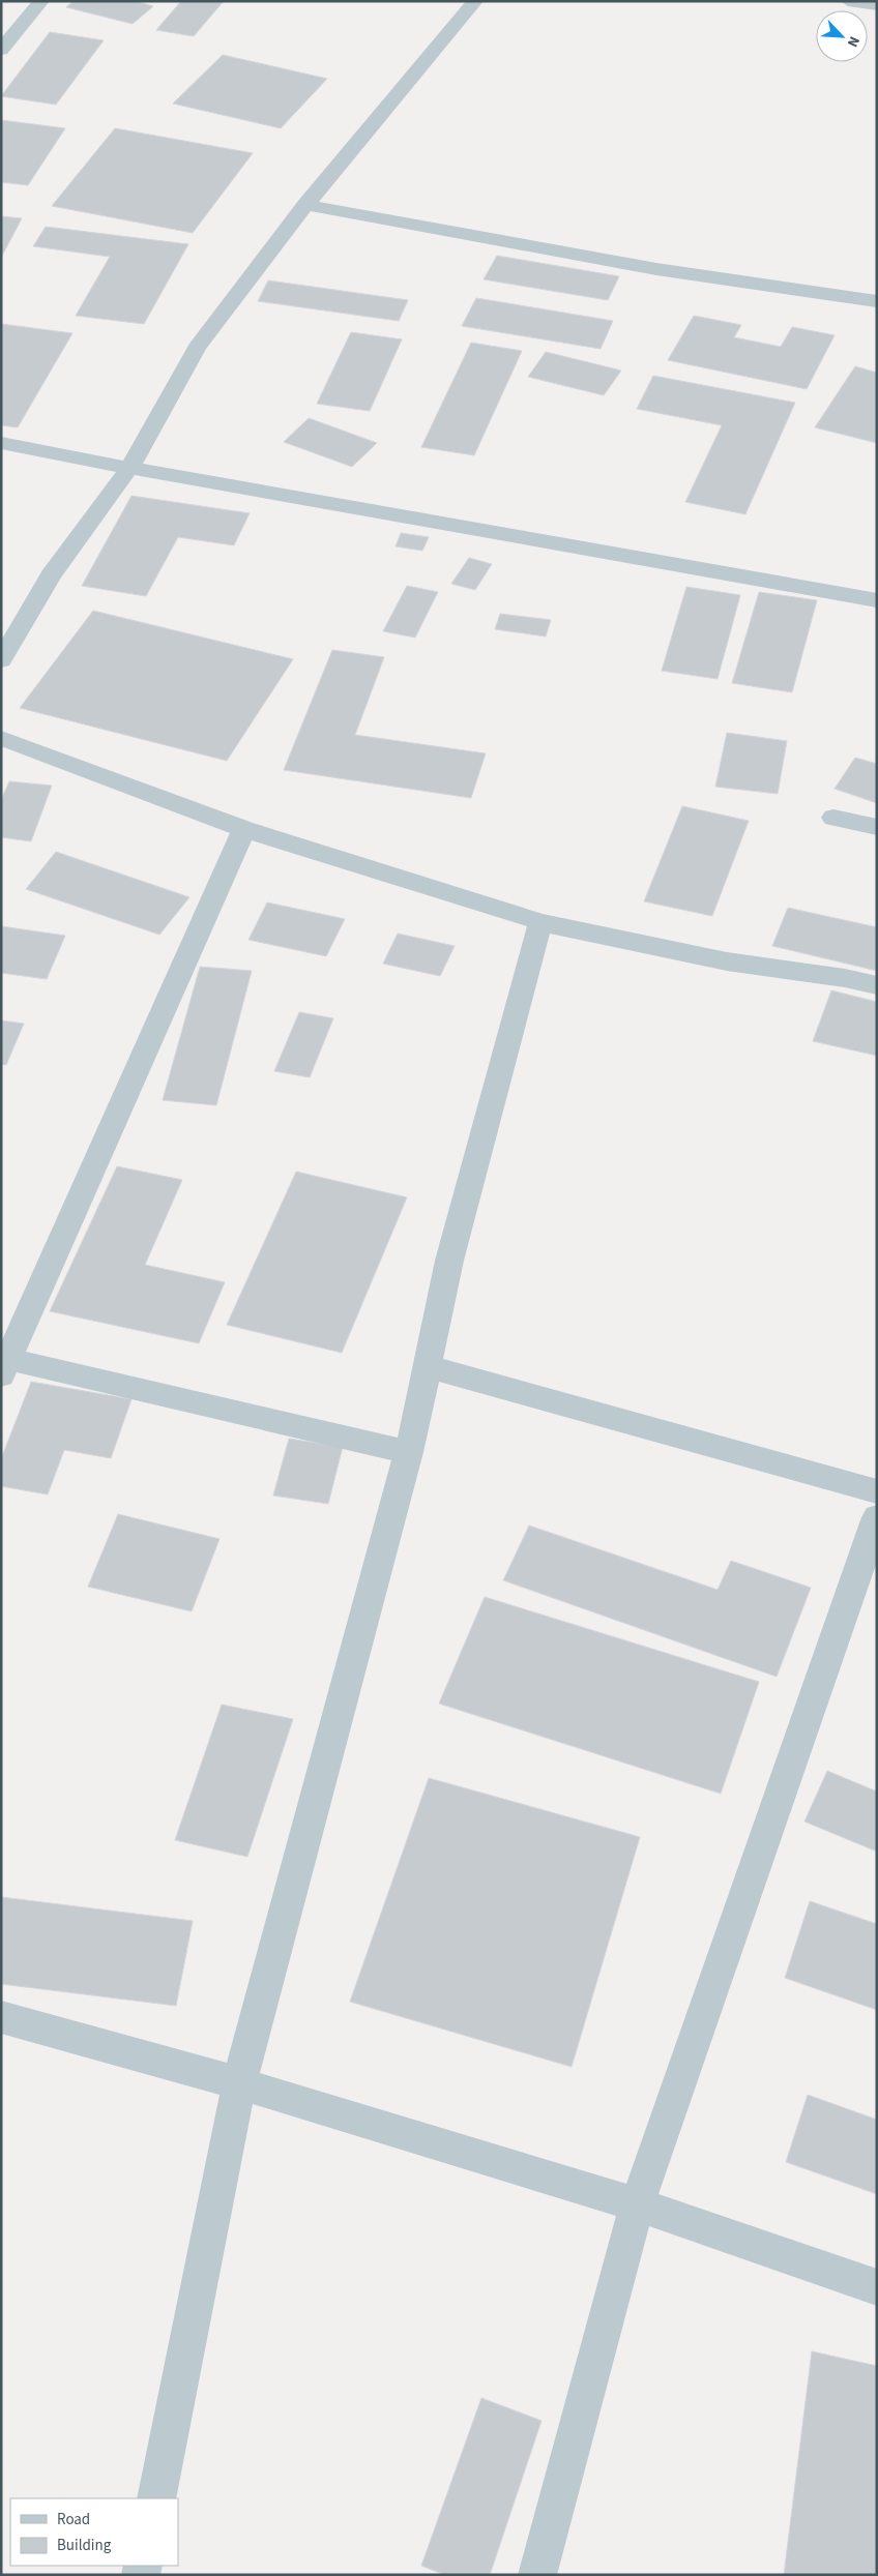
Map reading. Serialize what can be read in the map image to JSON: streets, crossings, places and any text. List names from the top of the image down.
{
  "legend": ["Road", "Building"],
  "north": "bottom right"
}
